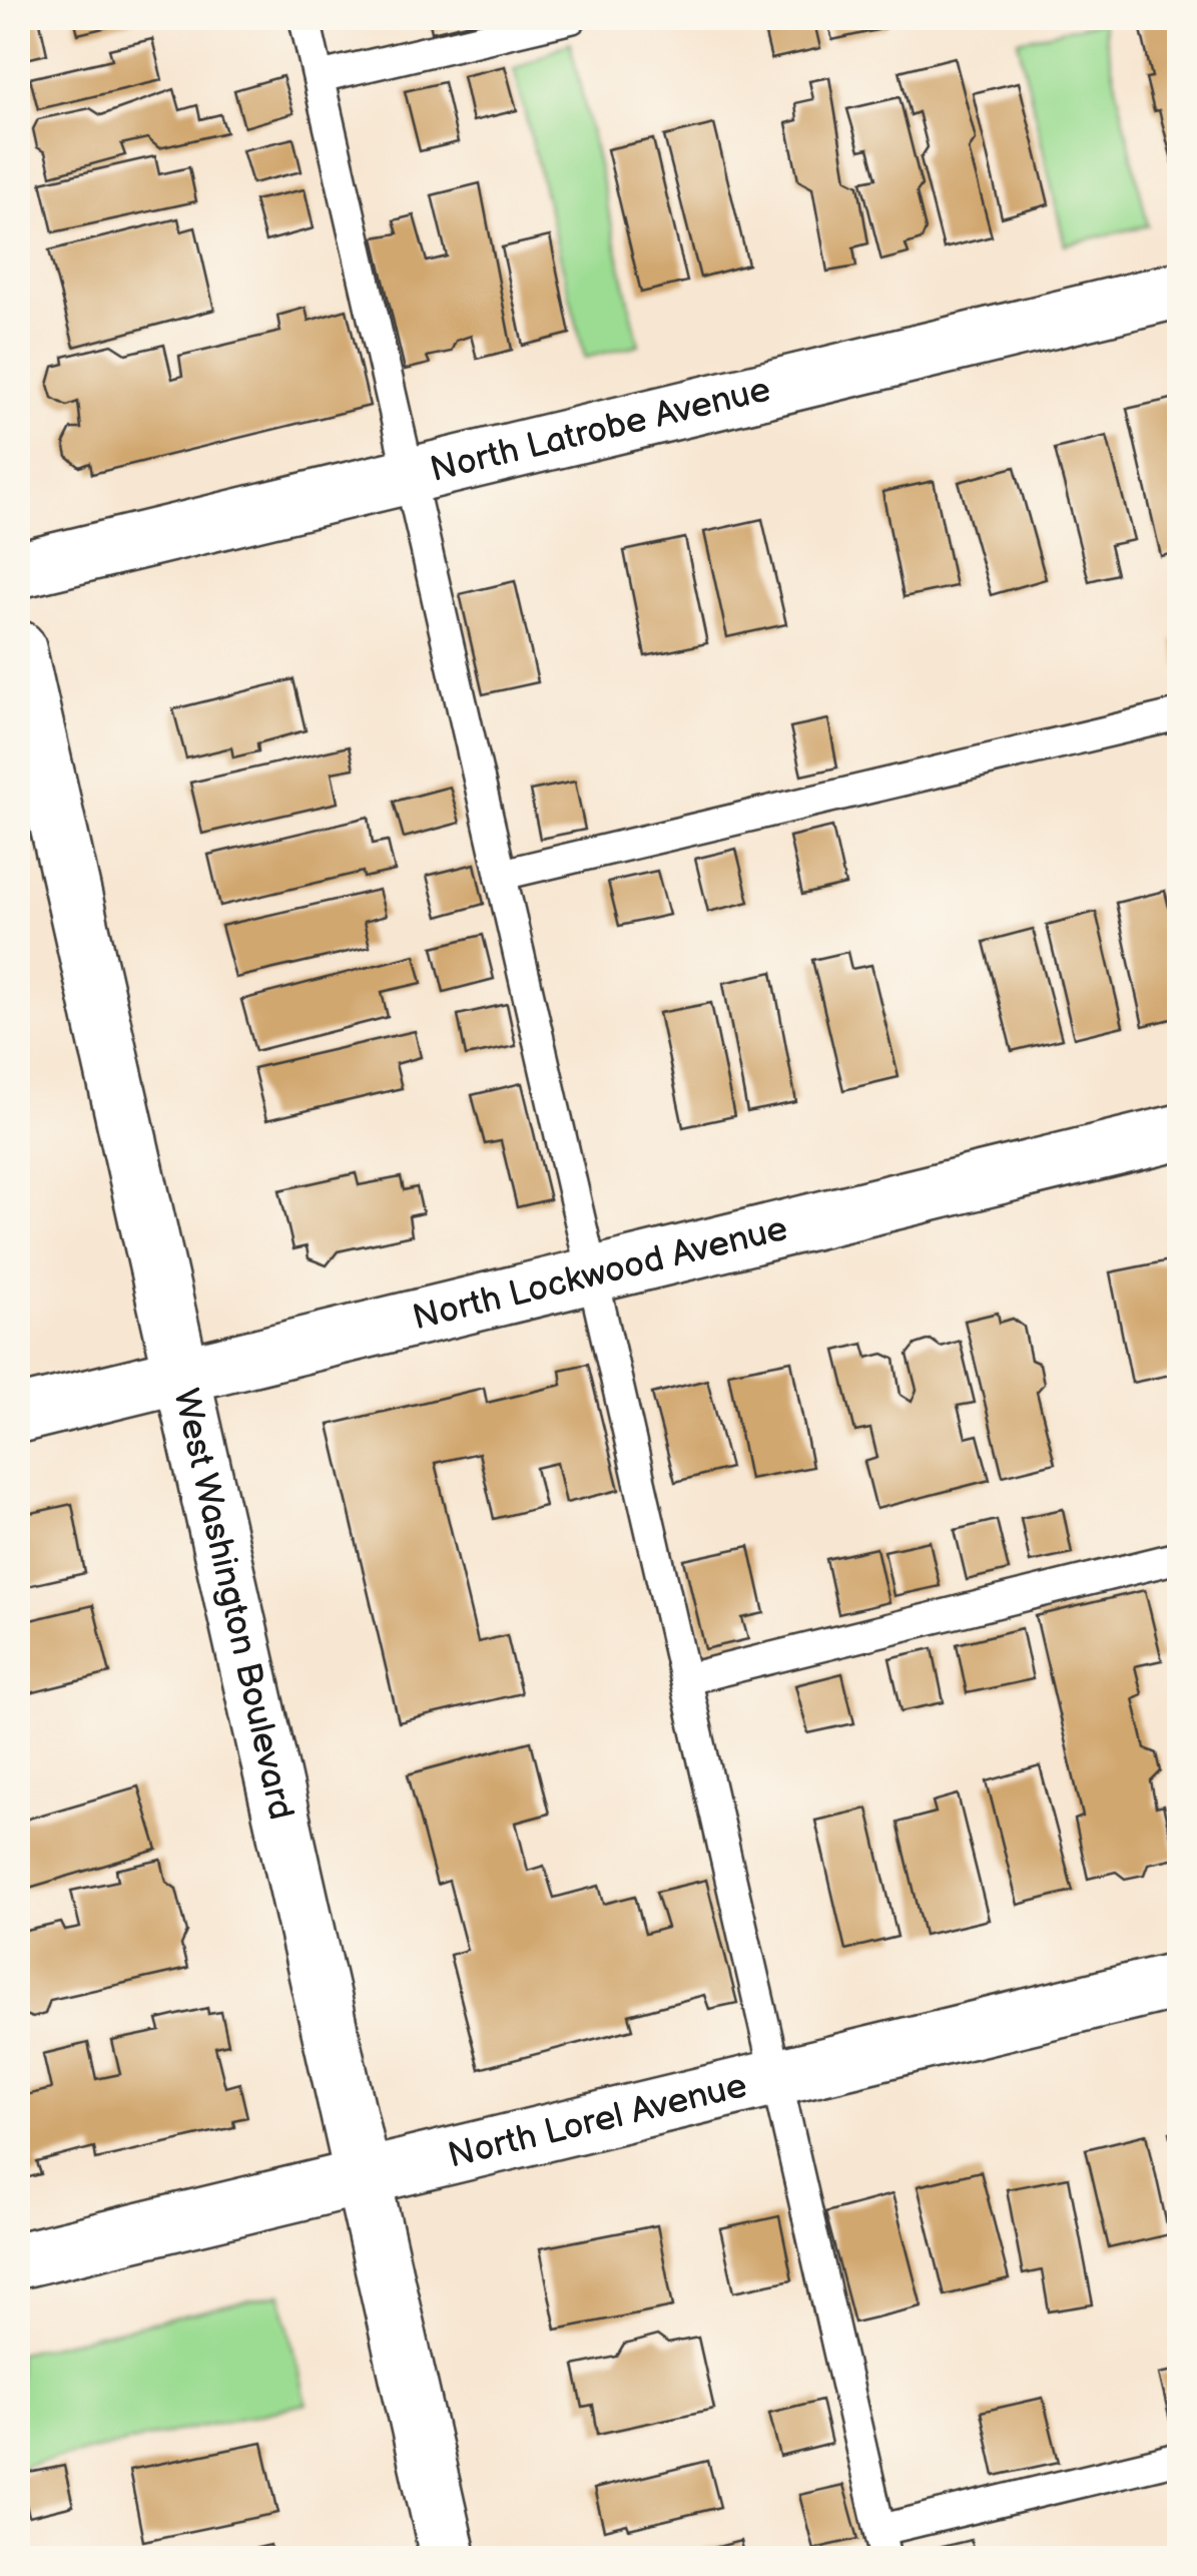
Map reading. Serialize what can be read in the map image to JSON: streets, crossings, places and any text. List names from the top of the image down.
{
  "streets": {
    "street": [
      "North Latrobe Avenue",
      "North Lockwood Avenue",
      "West Washington Boulevard",
      "North Lorel Avenue"
    ]
  },
  "crossings": [
    ["North Lockwood Avenue", "West Washington Boulevard"],
    ["West Washington Boulevard", "North Lorel Avenue"]
  ]
}
